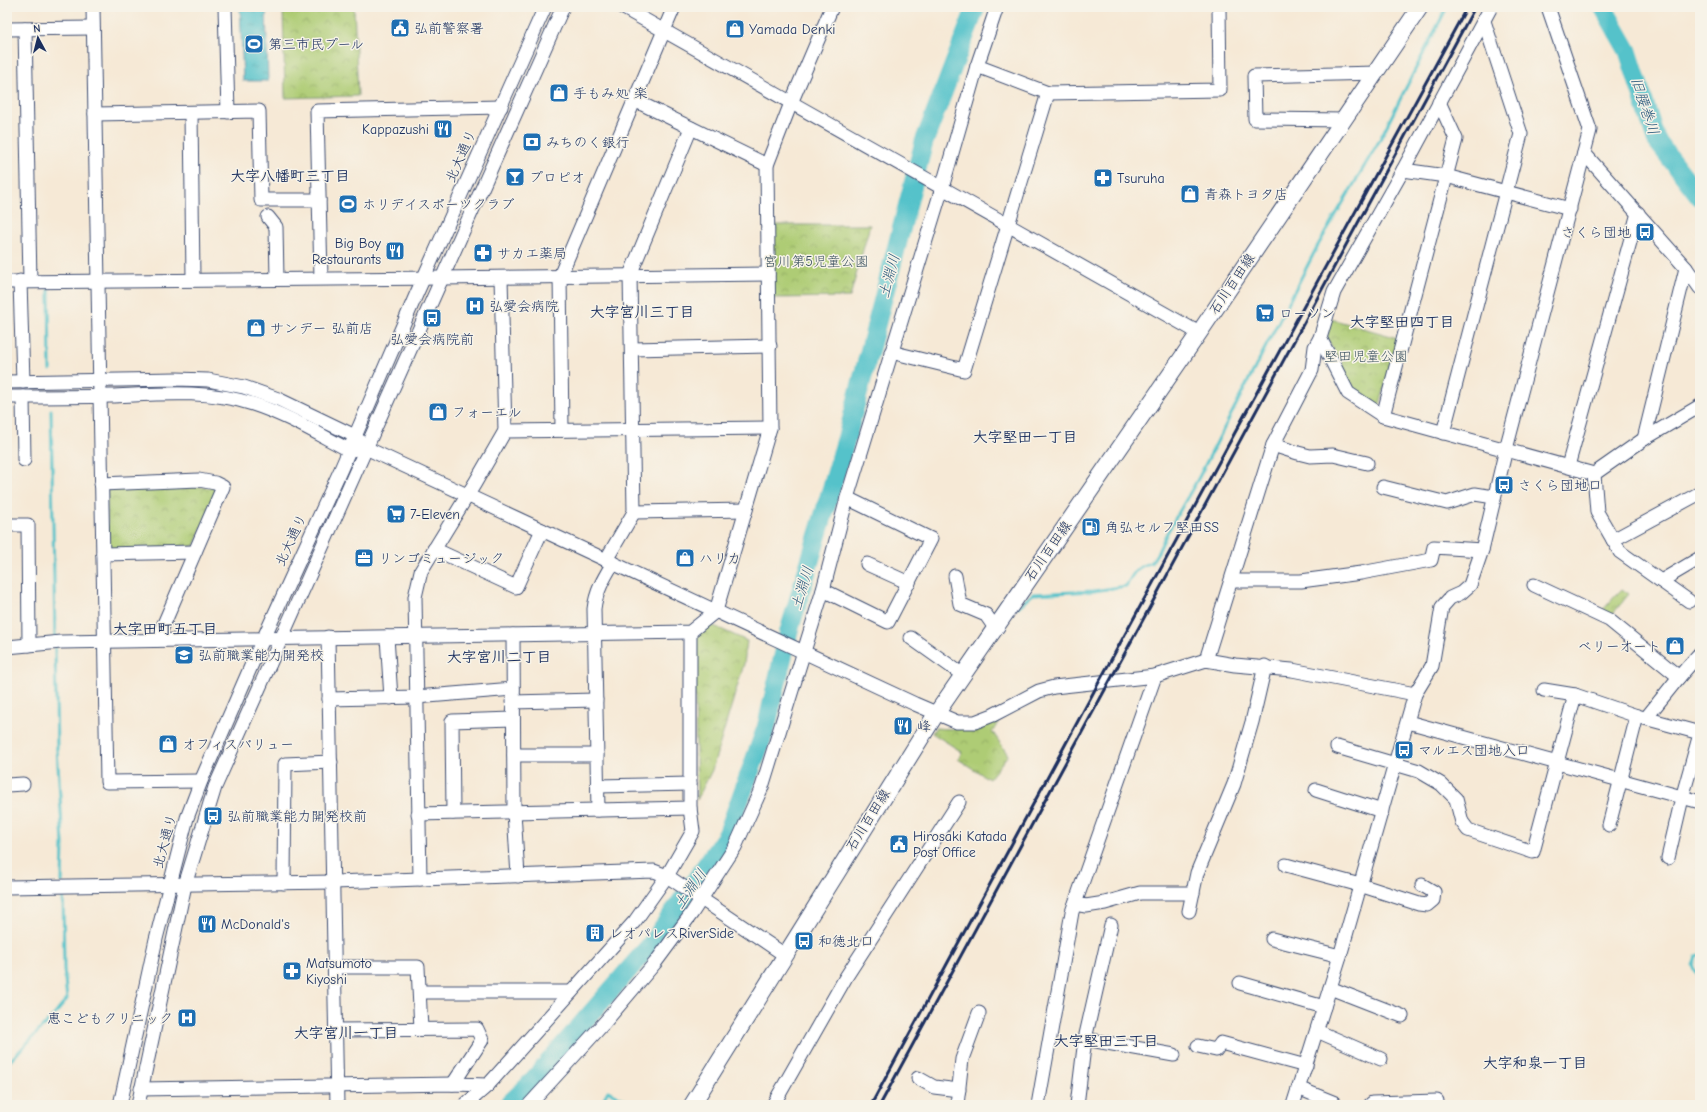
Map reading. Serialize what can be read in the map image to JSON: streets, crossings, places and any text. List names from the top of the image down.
{
  "streets": {
    "main road": ["石川百田線"],
    "street": ["北大通り"]
  },
  "districts": [
    "大字八幡町三丁目",
    "大字宮川三丁目",
    "大字堅田四丁目",
    "大字堅田一丁目",
    "大字田町五丁目",
    "大字宮川二丁目",
    "大字宮川一丁目",
    "大字堅田三丁目",
    "大字和泉一丁目"
  ],
  "water": ["旧腰巻川", "土淵川"],
  "parks": ["宮川第5児童公園", "堅田児童公園"],
  "places": {
    "public building": ["弘前警察署", "Hirosaki Katada Post Office"],
    "shop": [
      "Yamada Denki",
      "手もみ処 楽",
      "青森トヨタ店",
      "サンデー 弘前店",
      "フォーエル",
      "ハリカ",
      "ベリーオート",
      "オフィスバリュー"
    ],
    "sports": ["第三市民プール", "ホリデイスポーツクラブ"],
    "restaurant": [
      "Kappazushi",
      "Big Boy Restaurants",
      "峰",
      "McDonald's"
    ],
    "bank": ["みちのく銀行"],
    "bar": ["プロピオ"],
    "pharmacy": ["Tsuruha", "サカエ薬局", "Matsumoto Kiyoshi"],
    "bus stop": [
      "さくら団地",
      "弘愛会病院前",
      "さくら団地口",
      "マルエス団地入口",
      "弘前職業能力開発校前",
      "和徳北口"
    ],
    "hospital": ["弘愛会病院", "恵こどもクリニック"],
    "supermarket": ["ローソン", "7-Eleven"],
    "fuel station": ["角弘セルフ堅田SS"],
    "office": ["リンゴミュージック"],
    "school or university": ["弘前職業能力開発校"],
    "building": ["レオパレスRiverSide"]
  },
  "north": "top"
}
